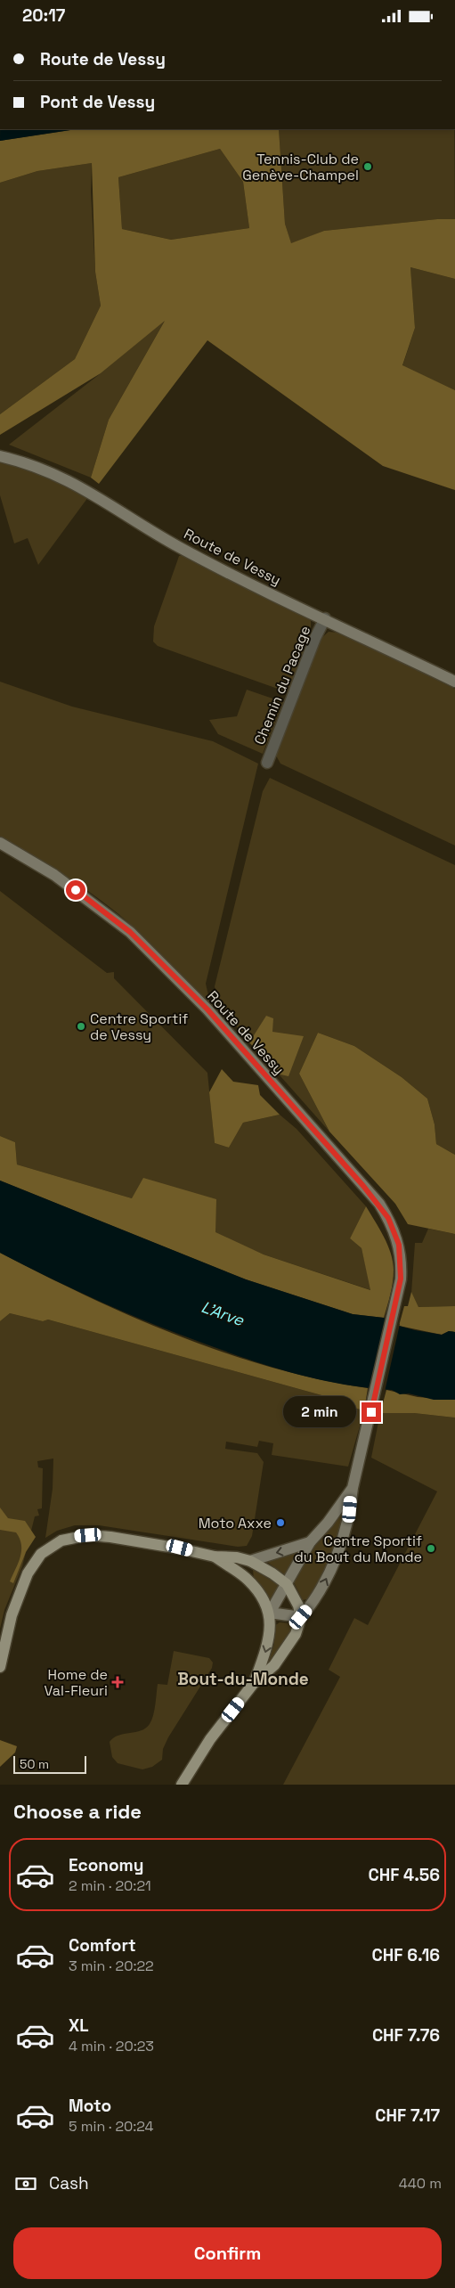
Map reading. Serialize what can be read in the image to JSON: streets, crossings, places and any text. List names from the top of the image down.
{
  "streets": {
    "street": ["Route de Vessy", "Chemin du Pacage"]
  },
  "crossings": [
    ["Route de Vessy", "Chemin du Pacage"]
  ],
  "districts": ["Bout-du-Monde"],
  "water": ["L'Arve"],
  "places": {
    "other": [
      "Tennis-Club de Genève-Champel",
      "Centre Sportif de Vessy",
      "Moto Axxe",
      "Centre Sportif du Bout du Monde"
    ],
    "health": ["Home de Val-Fleuri"]
  },
  "scale_bar": "50 m",
  "page": {
    "status": "20:17",
    "banner": ["Route de Vessy", "Pont de Vessy"],
    "bubble": "2 min",
    "scale": "50 m",
    "heading": "Choose a ride",
    "list": [
      {
        "name": "Economy",
        "note": "2 min · 20:21",
        "value": "CHF 4.56"
      },
      {
        "name": "Comfort",
        "note": "3 min · 20:22",
        "value": "CHF 6.16"
      },
      {
        "name": "XL",
        "note": "4 min · 20:23",
        "value": "CHF 7.76"
      },
      {
        "name": "Moto",
        "note": "5 min · 20:24",
        "value": "CHF 7.17"
      }
    ],
    "pay": ["Cash", "440 m"],
    "buttons": "Confirm"
  }
}
